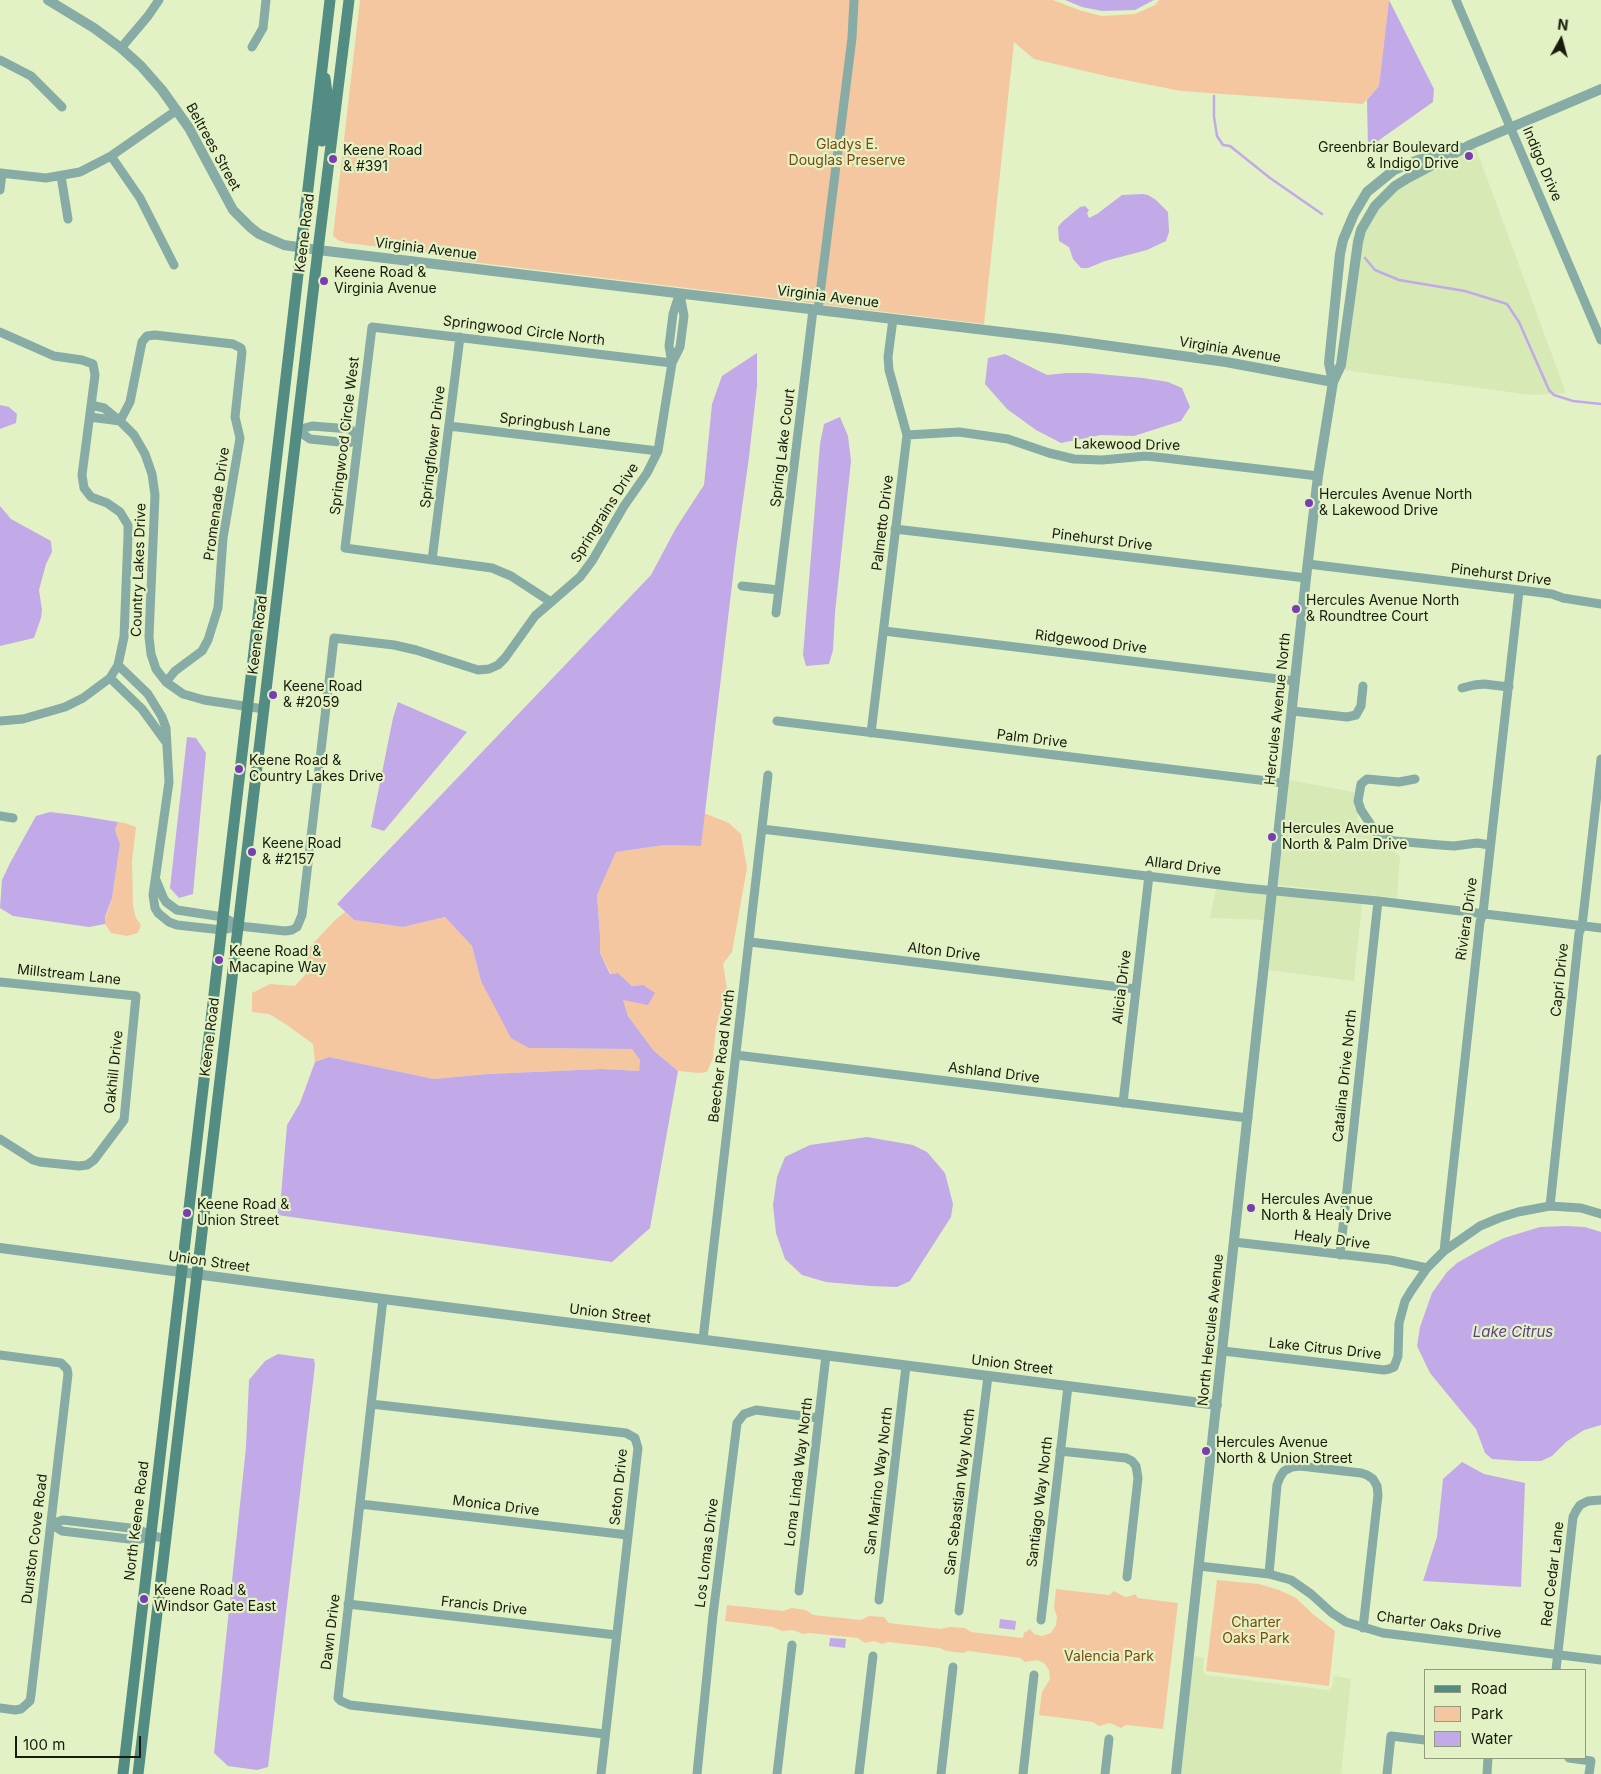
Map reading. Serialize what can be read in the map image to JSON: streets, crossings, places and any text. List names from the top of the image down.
{
  "streets": {
    "main road": ["Keene Road", "North Keene Road"],
    "street": [
      "Beltrees Street",
      "Indigo Drive",
      "Virginia Avenue",
      "Springwood Circle North",
      "Springbush Lane",
      "Springwood Circle West",
      "Lakewood Drive",
      "Springflower Drive",
      "Spring Lake Court",
      "Promenade Drive",
      "Springrains Drive",
      "Palmetto Drive",
      "Pinehurst Drive",
      "Country Lakes Drive",
      "Ridgewood Drive",
      "Hercules Avenue North",
      "Palm Drive",
      "Allard Drive",
      "Riviera Drive",
      "Alton Drive",
      "Millstream Lane",
      "Capri Drive",
      "Alicia Drive",
      "Beecher Road North",
      "Oakhill Drive",
      "Ashland Drive",
      "Catalina Drive North",
      "Healy Drive",
      "Union Street",
      "North Hercules Avenue",
      "Lake Citrus Drive",
      "Loma Linda Way North",
      "San Marino Way North",
      "Seton Drive",
      "San Sebastian Way North",
      "Santiago Way North",
      "Monica Drive",
      "Dunston Cove Road",
      "Los Lomas Drive",
      "Red Cedar Lane",
      "Francis Drive",
      "Charter Oaks Drive",
      "Dawn Drive"
    ]
  },
  "crossings": [
    ["Beltrees Street", "Keene Road"],
    ["Beltrees Street", "Virginia Avenue"],
    ["Keene Road", "Virginia Avenue"],
    ["Keene Road", "Springrains Drive"],
    ["Keene Road", "Country Lakes Drive"],
    ["Keene Road", "Union Street"],
    ["Keene Road", "North Keene Road"],
    ["Virginia Avenue", "Spring Lake Court"],
    ["Virginia Avenue", "Springrains Drive"],
    ["Virginia Avenue", "Palmetto Drive"],
    ["Virginia Avenue", "Hercules Avenue North"],
    ["Springwood Circle North", "Springwood Circle West"],
    ["Springwood Circle North", "Springflower Drive"],
    ["Springwood Circle North", "Springrains Drive"],
    ["Springbush Lane", "Springflower Drive"],
    ["Springbush Lane", "Springrains Drive"],
    ["Springwood Circle West", "Springflower Drive"],
    ["Lakewood Drive", "Palmetto Drive"],
    ["Lakewood Drive", "Hercules Avenue North"],
    ["Promenade Drive", "Country Lakes Drive"],
    ["Palmetto Drive", "Pinehurst Drive"],
    ["Palmetto Drive", "Ridgewood Drive"],
    ["Palmetto Drive", "Palm Drive"],
    ["Pinehurst Drive", "Hercules Avenue North"],
    ["Pinehurst Drive", "Riviera Drive"],
    ["Ridgewood Drive", "Hercules Avenue North"],
    ["Hercules Avenue North", "Palm Drive"],
    ["Hercules Avenue North", "Allard Drive"],
    ["Hercules Avenue North", "North Hercules Avenue"],
    ["Allard Drive", "Riviera Drive"],
    ["Allard Drive", "Capri Drive"],
    ["Allard Drive", "Alicia Drive"],
    ["Allard Drive", "Beecher Road North"],
    ["Allard Drive", "Catalina Drive North"],
    ["Allard Drive", "North Hercules Avenue"],
    ["Riviera Drive", "Lake Citrus Drive"],
    ["Alton Drive", "Alicia Drive"],
    ["Alton Drive", "Beecher Road North"],
    ["Millstream Lane", "Oakhill Drive"],
    ["Capri Drive", "Lake Citrus Drive"],
    ["Alicia Drive", "Ashland Drive"],
    ["Beecher Road North", "Ashland Drive"],
    ["Beecher Road North", "Union Street"],
    ["Ashland Drive", "North Hercules Avenue"],
    ["Catalina Drive North", "Healy Drive"],
    ["Healy Drive", "North Hercules Avenue"],
    ["Healy Drive", "Lake Citrus Drive"],
    ["Union Street", "North Hercules Avenue"],
    ["Union Street", "Loma Linda Way North"],
    ["Union Street", "San Marino Way North"],
    ["Union Street", "San Sebastian Way North"],
    ["Union Street", "Santiago Way North"],
    ["Union Street", "North Keene Road"],
    ["Union Street", "Dawn Drive"],
    ["North Hercules Avenue", "Lake Citrus Drive"],
    ["North Hercules Avenue", "Charter Oaks Drive"],
    ["Loma Linda Way North", "Los Lomas Drive"],
    ["Seton Drive", "Monica Drive"],
    ["Seton Drive", "Francis Drive"],
    ["Seton Drive", "Dawn Drive"],
    ["Monica Drive", "Dawn Drive"],
    ["Red Cedar Lane", "Charter Oaks Drive"],
    ["Francis Drive", "Dawn Drive"]
  ],
  "water": ["Lake Citrus"],
  "parks": ["Gladys E. Douglas Preserve", "Charter Oaks Park", "Valencia Park"],
  "places": [
    "Greenbriar Boulevard & Indigo Drive",
    "Keene Road & #391",
    "Keene Road & Virginia Avenue",
    "Hercules Avenue North & Lakewood Drive",
    "Hercules Avenue North & Roundtree Court",
    "Keene Road & #2059",
    "Keene Road & Country Lakes Drive",
    "Hercules Avenue North & Palm Drive",
    "Keene Road & #2157",
    "Keene Road & Macapine Way",
    "Hercules Avenue North & Healy Drive",
    "Keene Road & Union Street",
    "Hercules Avenue North & Union Street",
    "Keene Road & Windsor Gate East"
  ],
  "legend": ["Road", "Park", "Water"],
  "scale_bar": "100 m",
  "north": "top"
}
